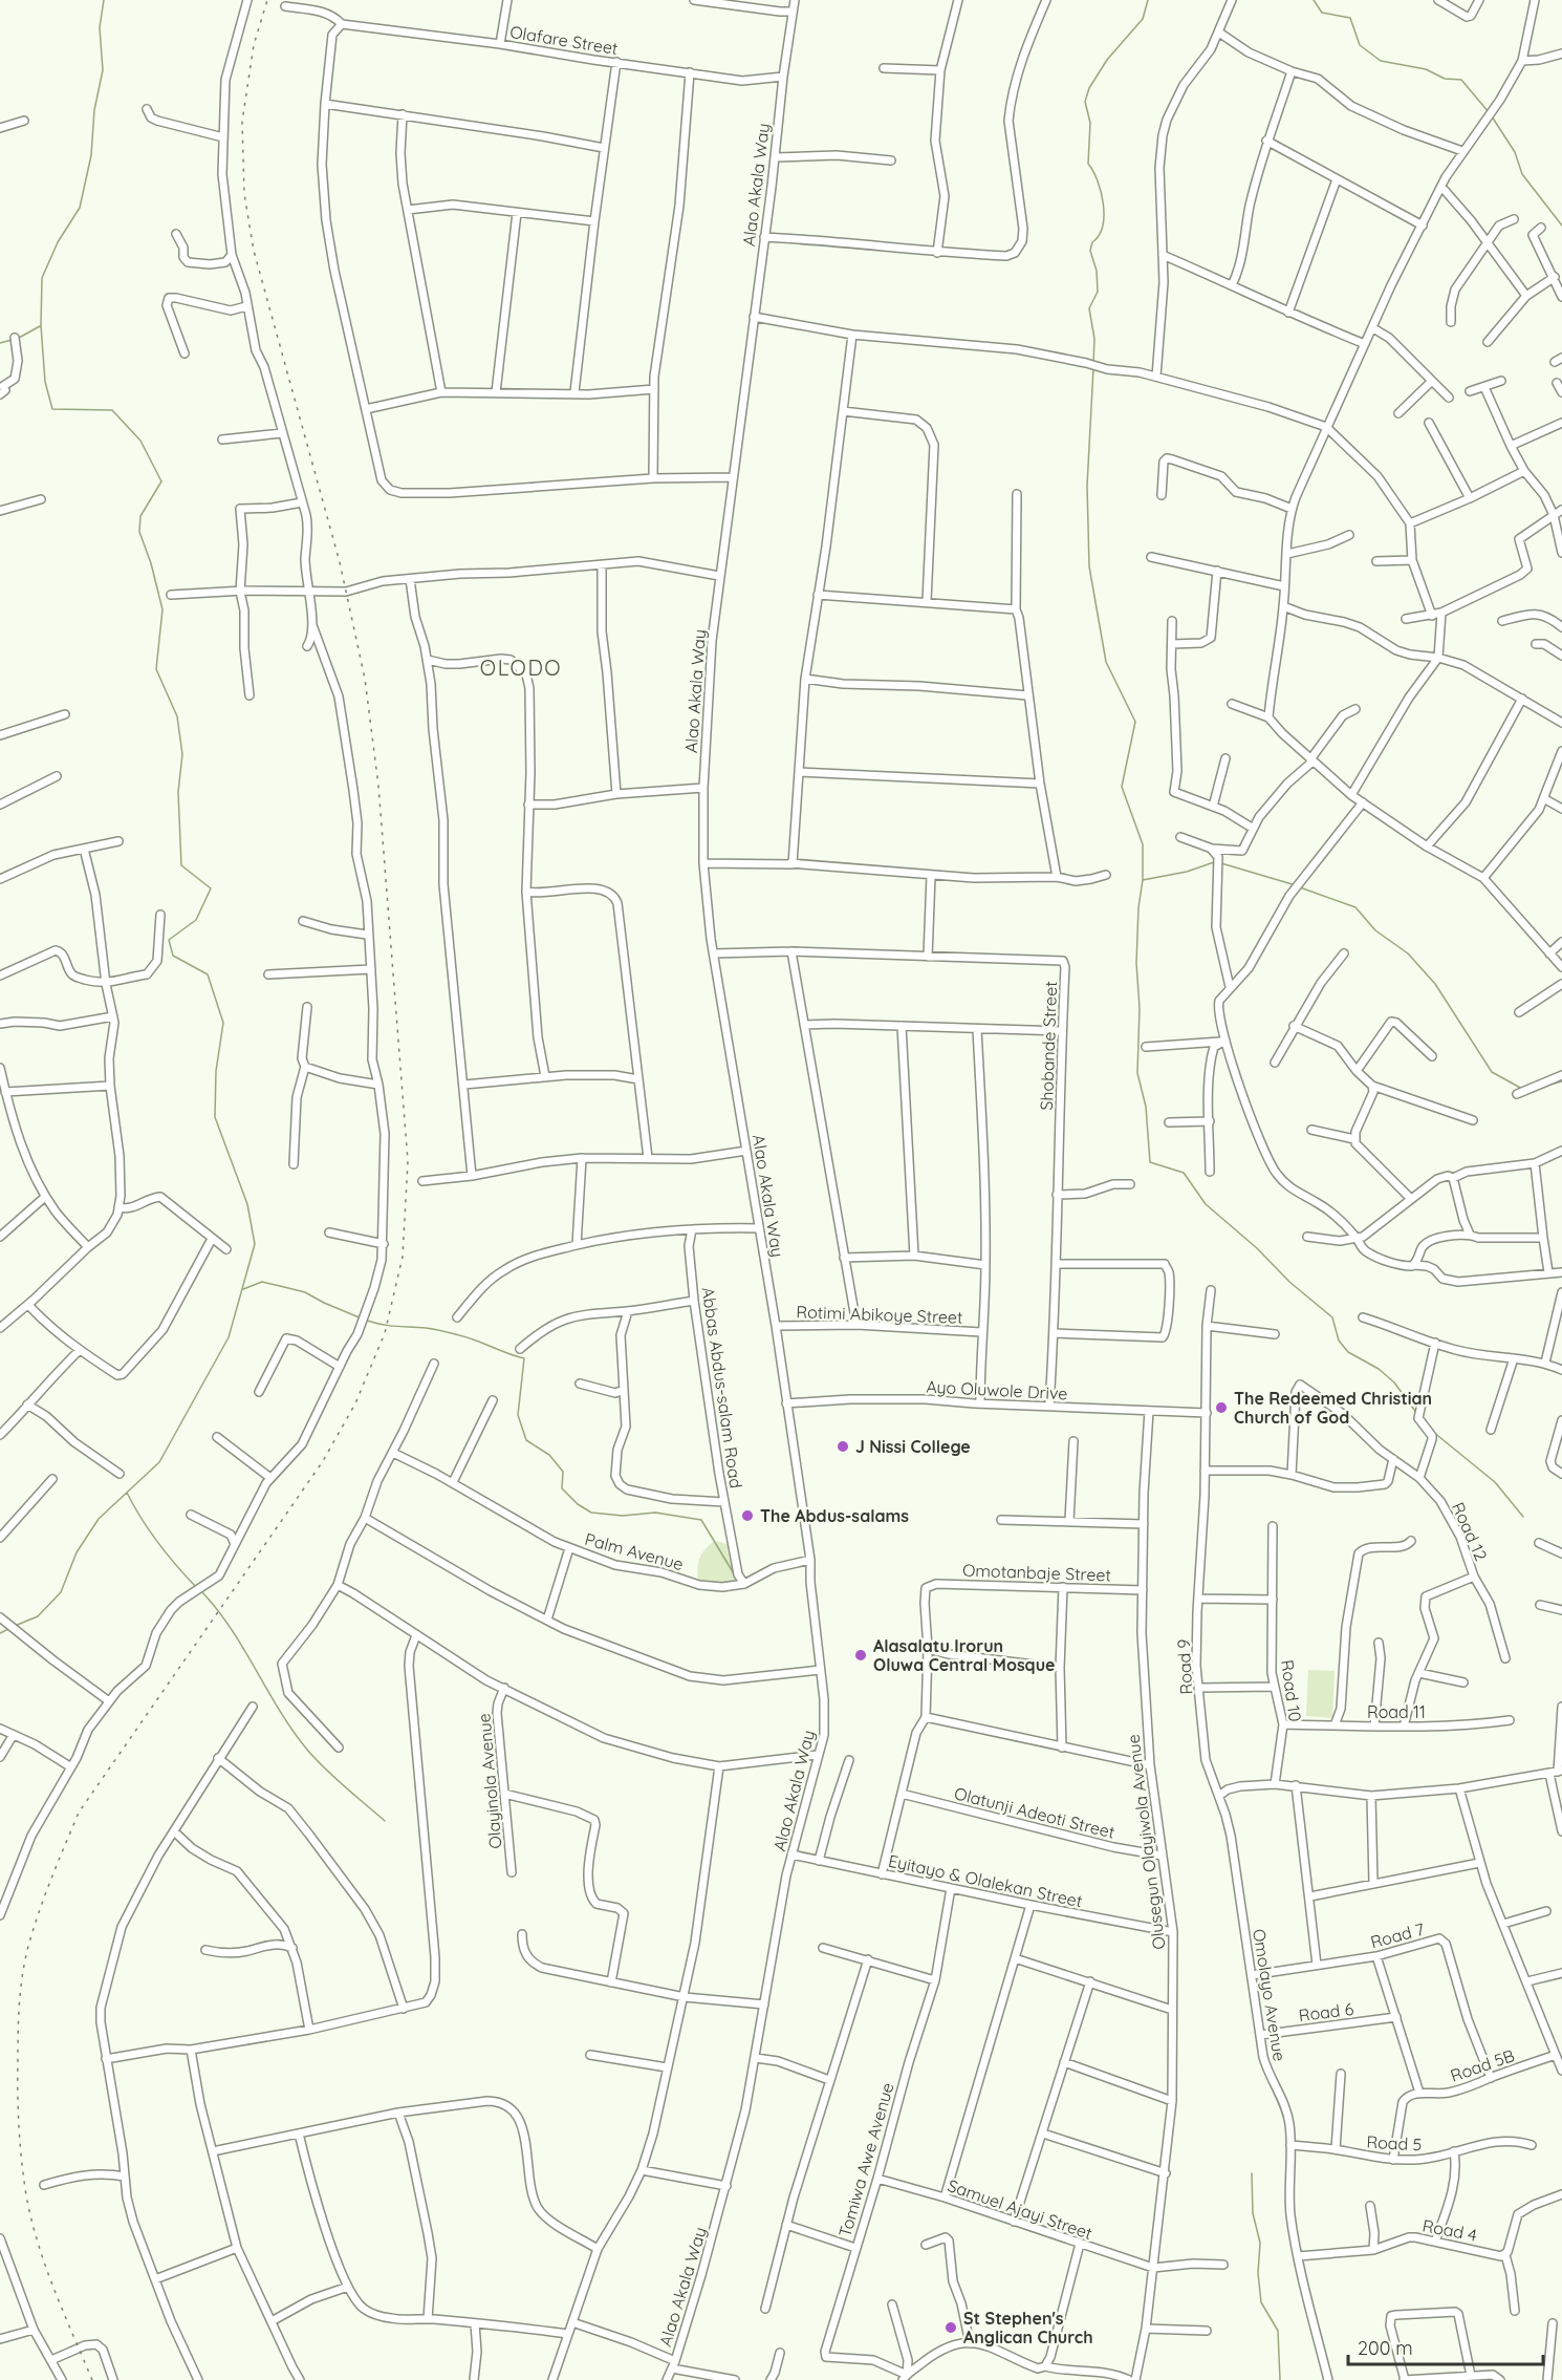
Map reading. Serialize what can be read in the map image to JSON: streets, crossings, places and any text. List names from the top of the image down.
{
  "streets": {
    "street": [
      "Olafare Street",
      "Alao Akala Way",
      "Shobande Street",
      "Rotimi Abikoye Street",
      "Abbas Abdus-salam Road",
      "Ayo Oluwole Drive",
      "Road 12",
      "Palm Avenue",
      "Omotanbaje Street",
      "Road 9",
      "Road 10",
      "Road 11",
      "Olayinola Avenue",
      "Olatunji Adeoti Street",
      "Olusegun Olayiwola Avenue",
      "Eyitayo & Olalekan Street",
      "Road 7",
      "Omolayo Avenue",
      "Road 6",
      "Road 5B",
      "Road 5",
      "Tomiwa Awe Avenue",
      "Samuel Ajayi Street",
      "Road 4"
    ]
  },
  "crossings": [
    ["Olafare Street", "Alao Akala Way"],
    ["Alao Akala Way", "Shobande Street"],
    ["Alao Akala Way", "Rotimi Abikoye Street"],
    ["Alao Akala Way", "Ayo Oluwole Drive"],
    ["Alao Akala Way", "Palm Avenue"],
    ["Alao Akala Way", "Eyitayo & Olalekan Street"],
    ["Shobande Street", "Ayo Oluwole Drive"],
    ["Abbas Abdus-salam Road", "Palm Avenue"],
    ["Ayo Oluwole Drive", "Road 9"],
    ["Ayo Oluwole Drive", "Olusegun Olayiwola Avenue"],
    ["Road 12", "Road 11"],
    ["Omotanbaje Street", "Olusegun Olayiwola Avenue"],
    ["Road 9", "Omolayo Avenue"],
    ["Road 10", "Road 11"],
    ["Olatunji Adeoti Street", "Olusegun Olayiwola Avenue"],
    ["Olusegun Olayiwola Avenue", "Eyitayo & Olalekan Street"],
    ["Olusegun Olayiwola Avenue", "Samuel Ajayi Street"],
    ["Eyitayo & Olalekan Street", "Tomiwa Awe Avenue"],
    ["Road 7", "Omolayo Avenue"],
    ["Road 7", "Road 5B"],
    ["Omolayo Avenue", "Road 6"],
    ["Omolayo Avenue", "Road 5"],
    ["Omolayo Avenue", "Road 4"],
    ["Tomiwa Awe Avenue", "Samuel Ajayi Street"]
  ],
  "districts": ["OLODO"],
  "places": [
    "The Redeemed Christian Church of God",
    "J Nissi College",
    "The Abdus-salams",
    "Alasalatu Irorun Oluwa Central Mosque",
    "St Stephen's Anglican Church"
  ],
  "scale_bar": "200 m"
}
